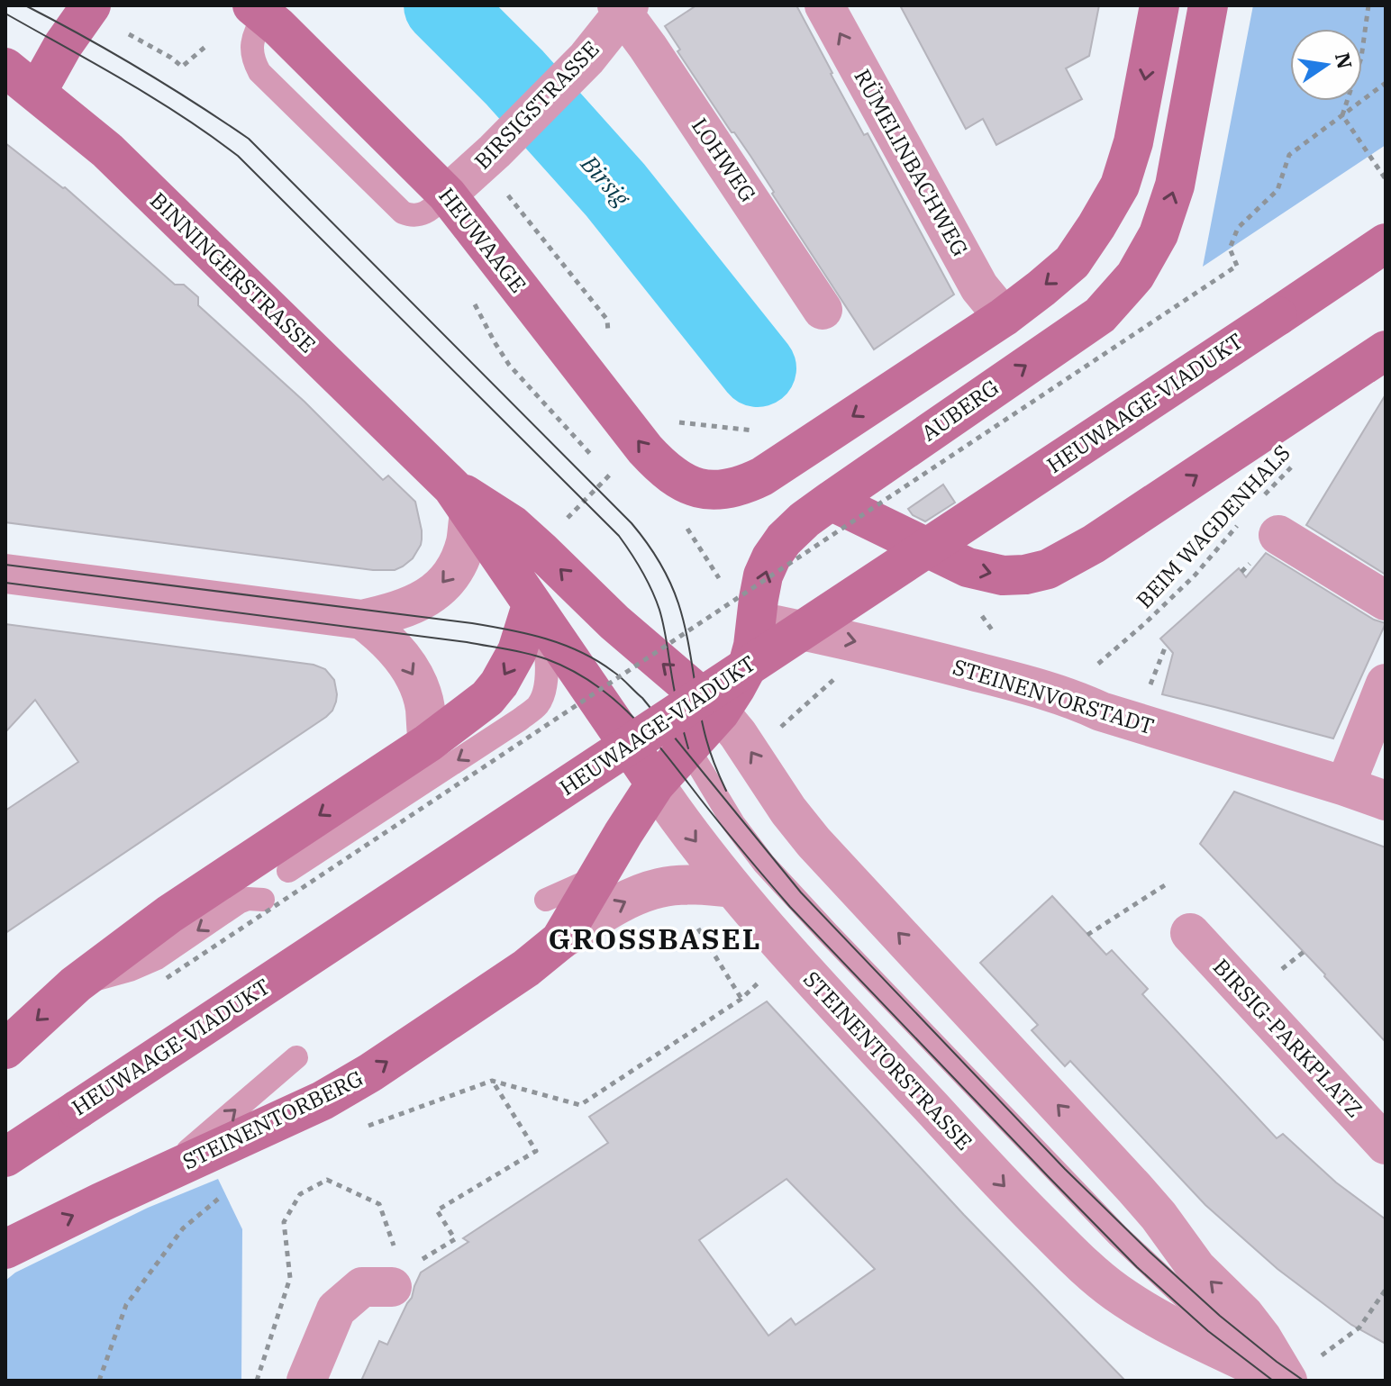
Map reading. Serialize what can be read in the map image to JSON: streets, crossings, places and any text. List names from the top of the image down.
{
  "streets": {
    "main road": [
      "HEUWAAGE",
      "BINNINGERSTRASSE",
      "HEUWAAGE-VIADUKT",
      "AUBERG",
      "STEINENTORSTRASSE",
      "STEINENTORBERG"
    ],
    "street": [
      "BIRSIGSTRASSE",
      "LOHWEG",
      "RÜMELINBACHWEG",
      "STEINENVORSTADT",
      "BIRSIG-PARKPLATZ"
    ],
    "path": ["BEIM WAGDENHALS"]
  },
  "crossings": [
    ["BIRSIGSTRASSE", "LOHWEG"],
    ["BIRSIGSTRASSE", "HEUWAAGE"],
    ["BINNINGERSTRASSE", "AUBERG"],
    ["BINNINGERSTRASSE", "STEINENTORSTRASSE"],
    ["AUBERG", "STEINENVORSTADT"],
    ["AUBERG", "STEINENTORSTRASSE"],
    ["AUBERG", "STEINENTORBERG"],
    ["BEIM WAGDENHALS", "STEINENVORSTADT"],
    ["STEINENTORSTRASSE", "STEINENTORBERG"]
  ],
  "one_way": ["RÜMELINBACHWEG", "HEUWAAGE", "STEINENTORSTRASSE"],
  "districts": ["GROSSBASEL"],
  "water": ["Birsig"],
  "north": "right"
}
